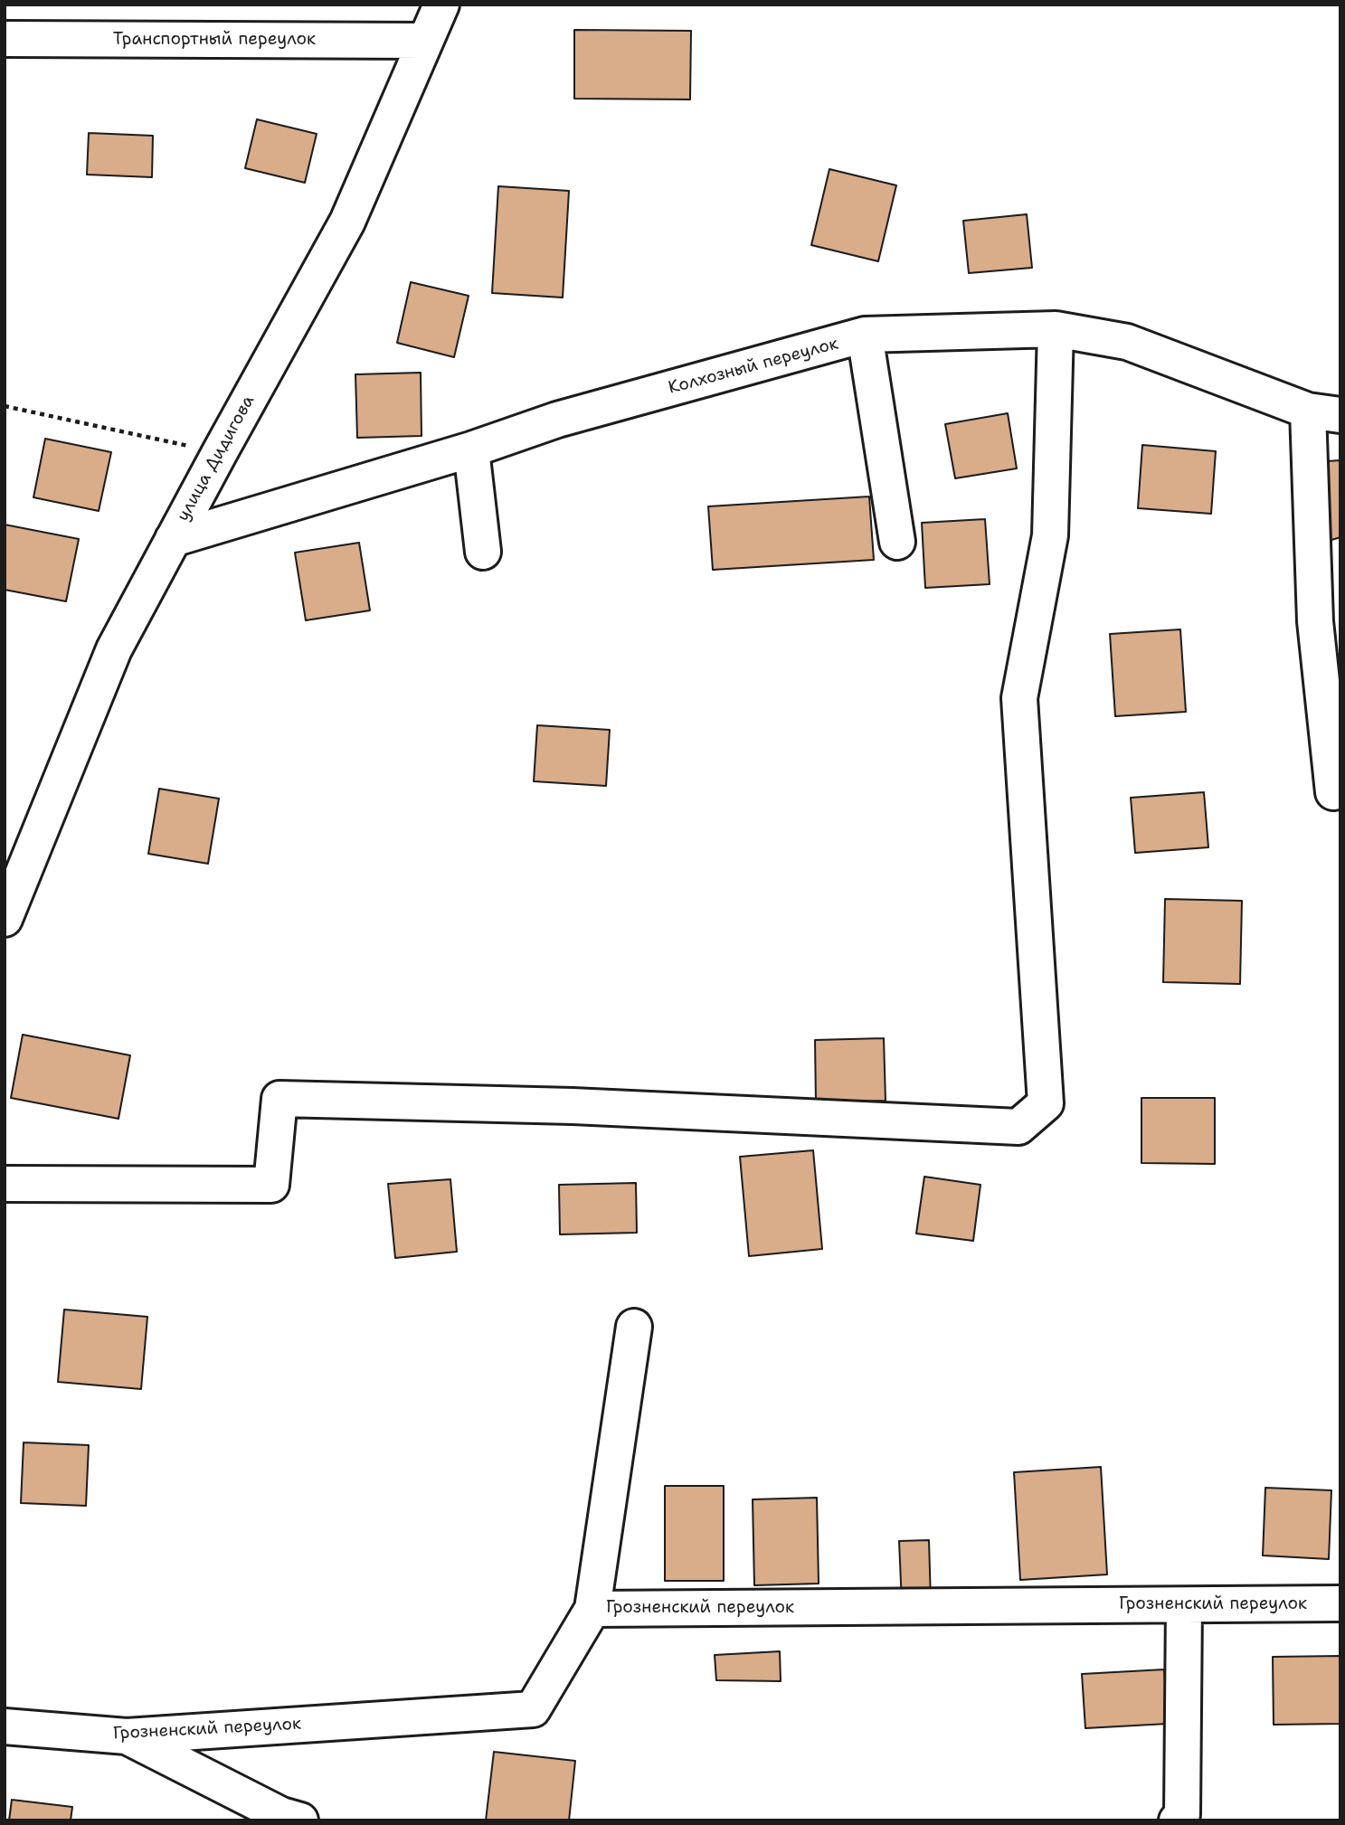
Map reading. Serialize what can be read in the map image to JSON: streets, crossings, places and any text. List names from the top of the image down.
{
  "streets": {
    "street": [
      "Транспортный переулок",
      "Колхозный переулок",
      "улица Дидигова",
      "Грозненский переулок"
    ]
  },
  "crossings": [
    ["Транспортный переулок", "улица Дидигова"],
    ["Колхозный переулок", "улица Дидигова"]
  ]
}
